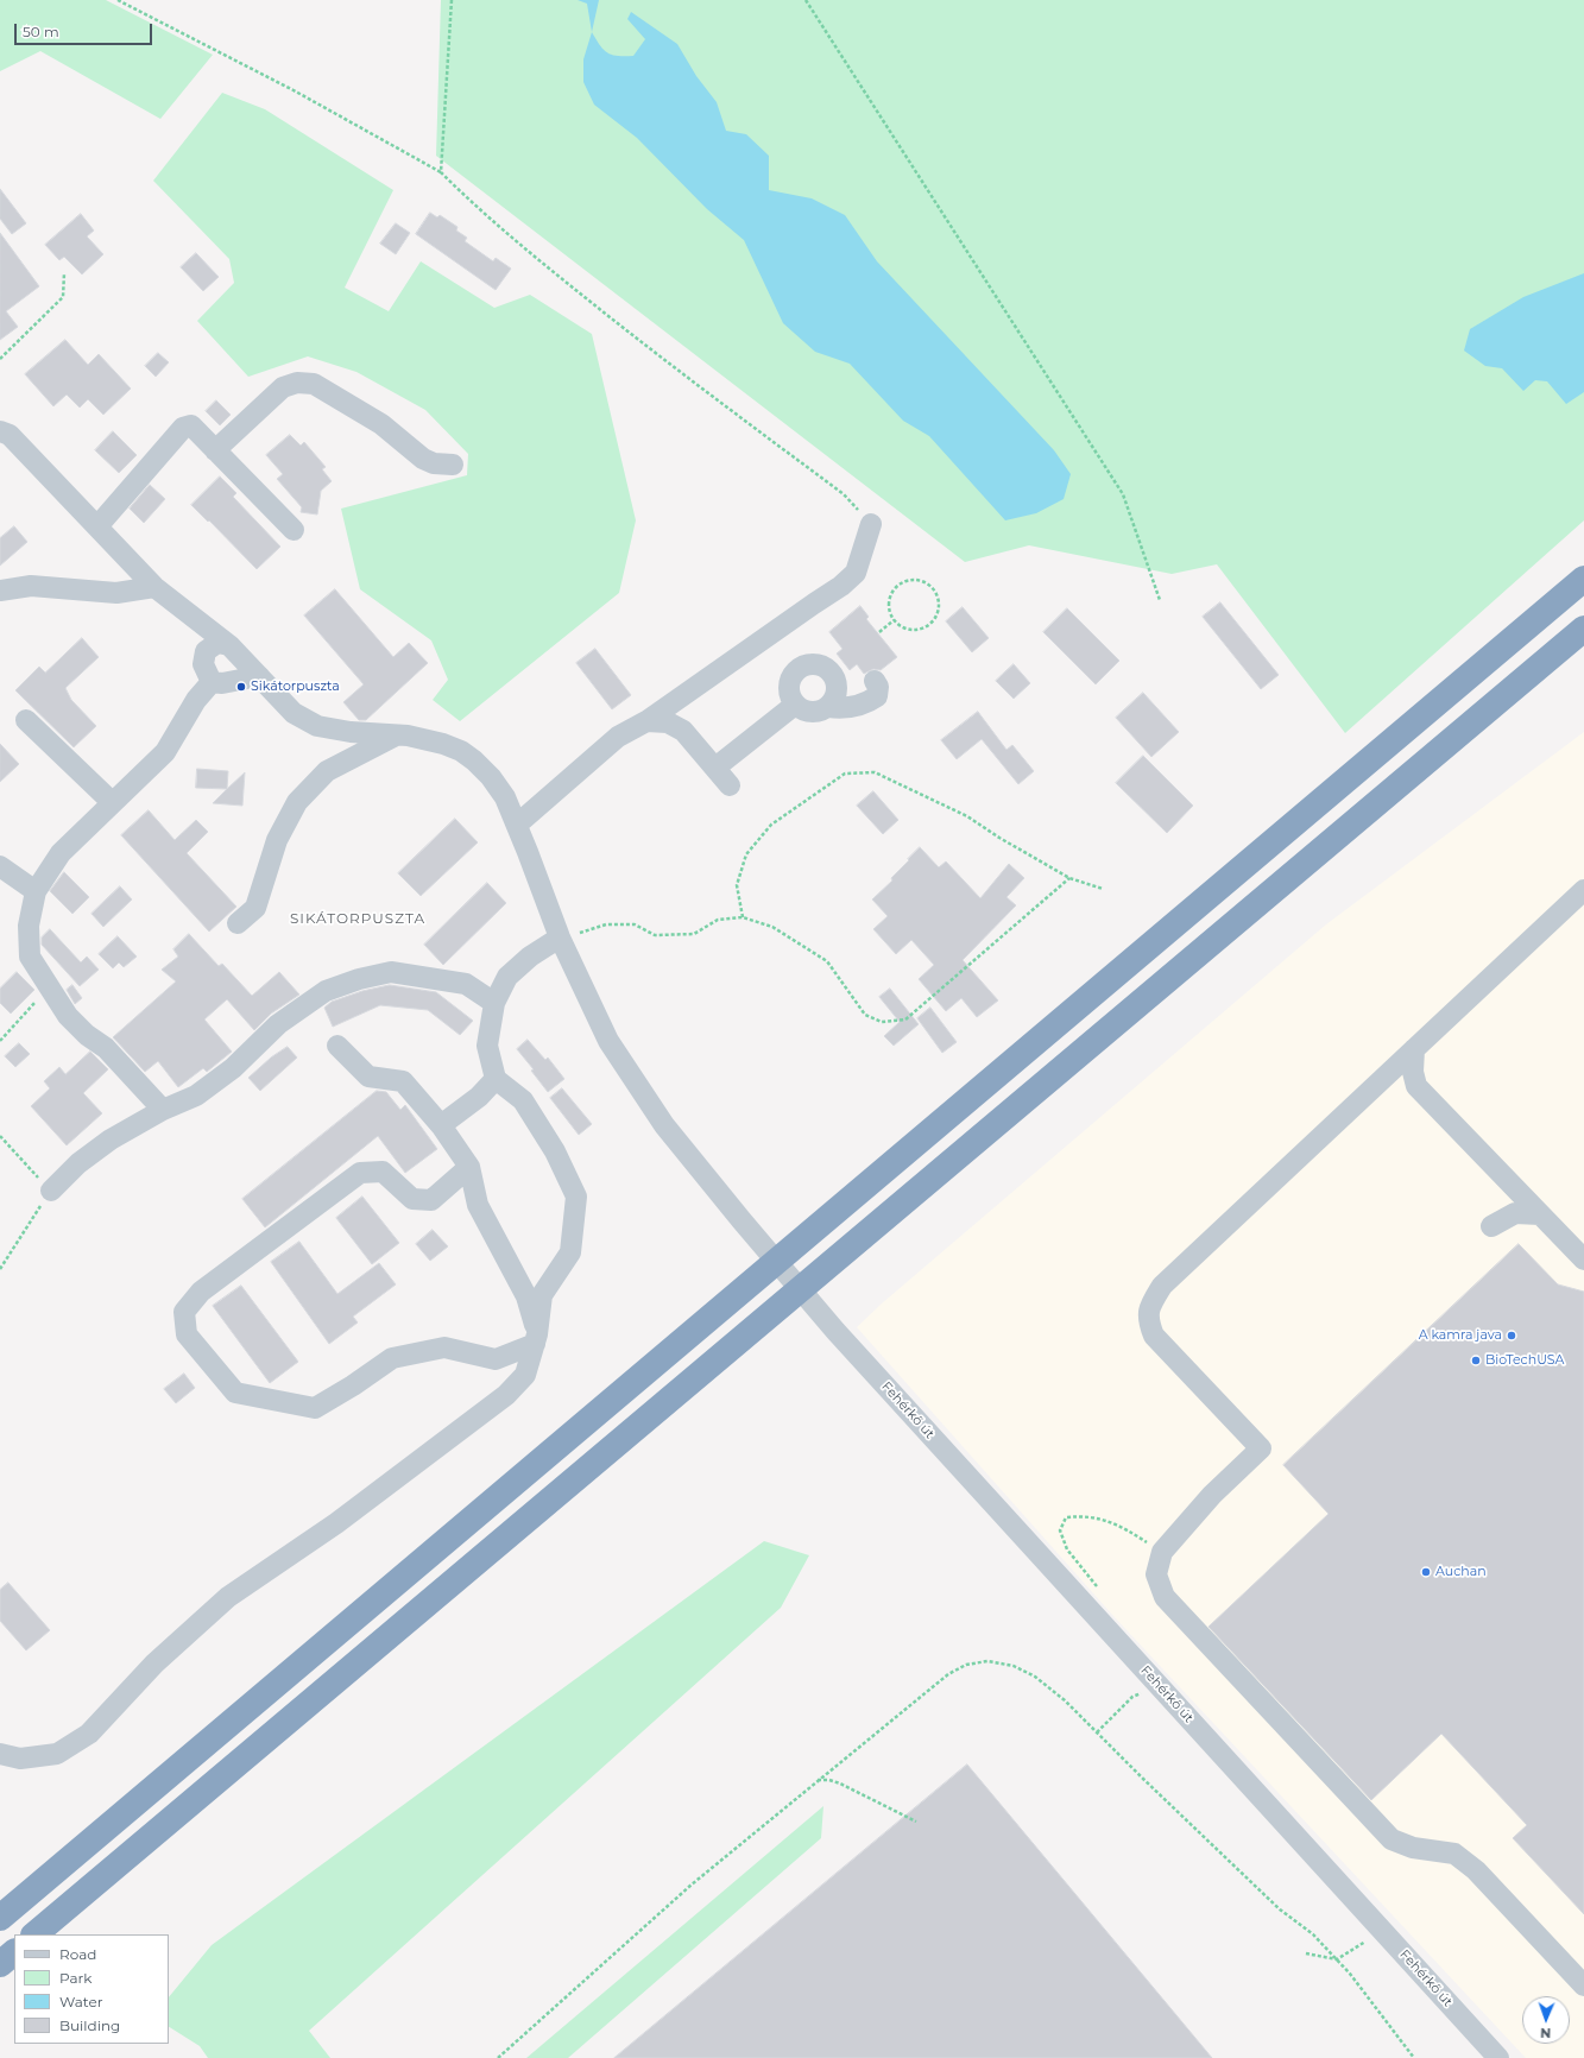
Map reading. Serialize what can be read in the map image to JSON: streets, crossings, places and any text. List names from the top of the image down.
{
  "streets": {
    "street": ["Fehérkő út"]
  },
  "districts": ["SIKÁTORPUSZTA"],
  "places": [
    "Sikátorpuszta",
    "A kamra java",
    "BioTechUSA",
    "Auchan"
  ],
  "legend": [
    "Road",
    "Park",
    "Water",
    "Building"
  ],
  "scale_bar": "50 m",
  "north": "bottom"
}
